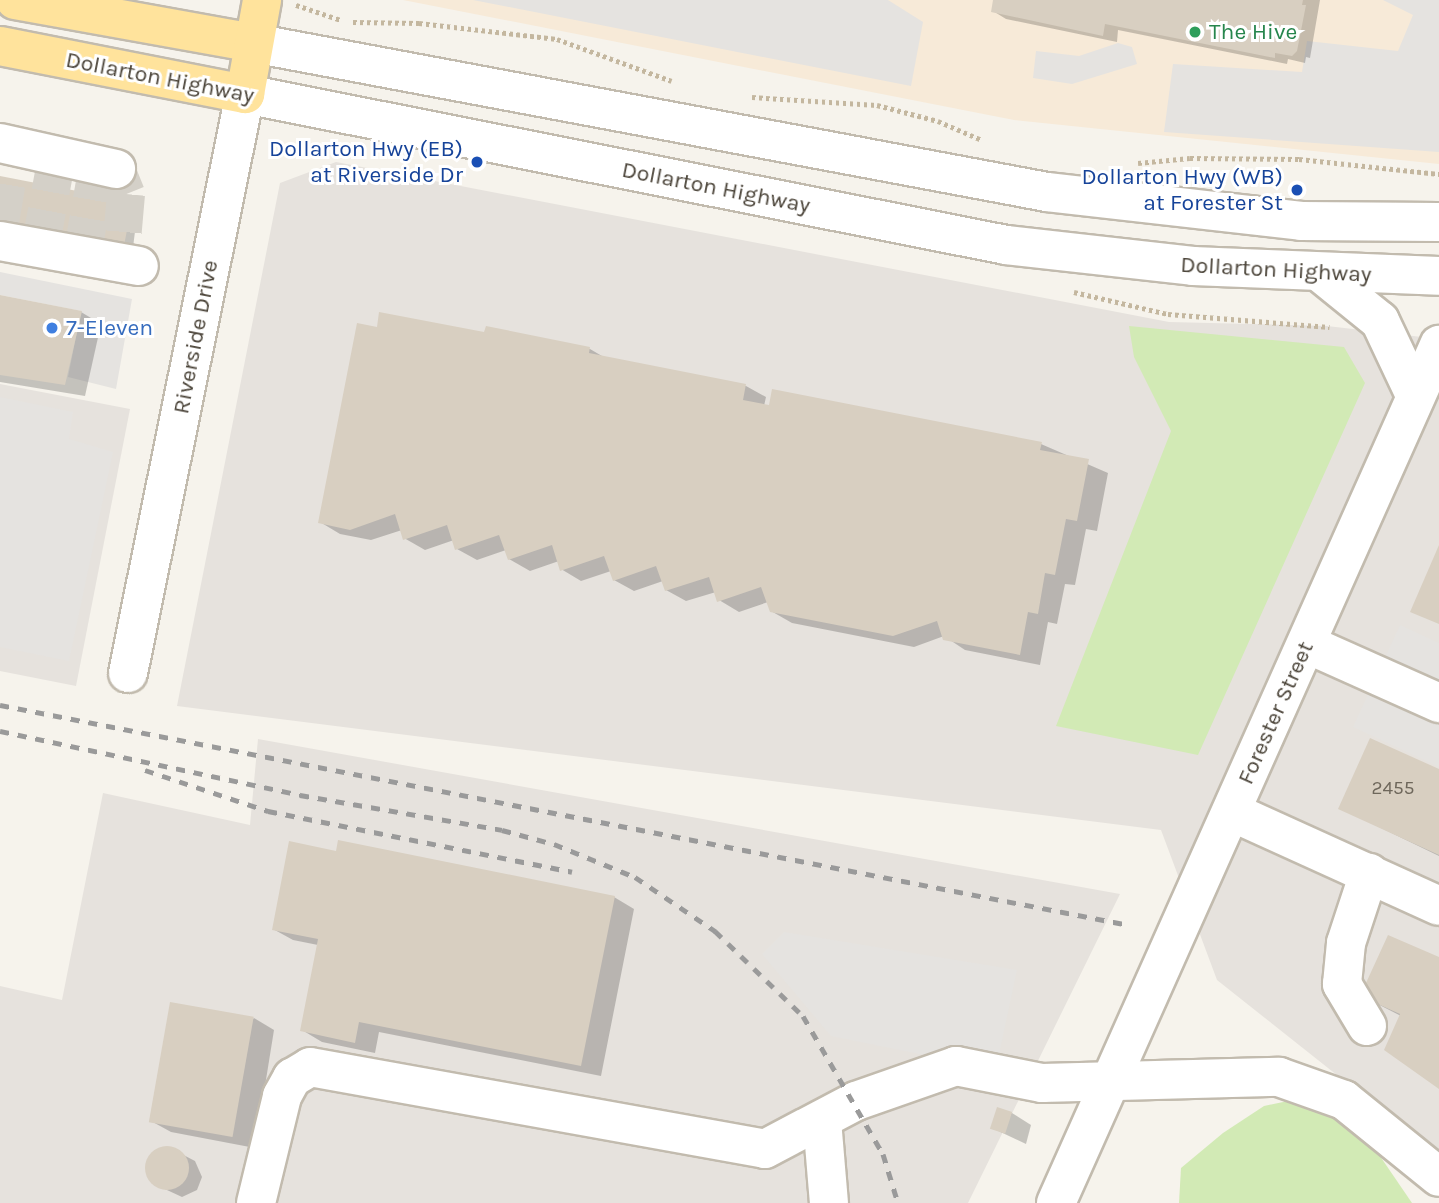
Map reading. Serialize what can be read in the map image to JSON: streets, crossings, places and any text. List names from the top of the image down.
{
  "streets": {
    "main road": ["Dollarton Highway", "Riverside Drive"],
    "street": ["Forester Street"]
  },
  "crossings": [
    ["Dollarton Highway", "Riverside Drive"]
  ],
  "places": [
    "The Hive",
    "Dollarton Hwy (EB) at Riverside Dr",
    "Dollarton Hwy (WB) at Forester St",
    "7-Eleven"
  ],
  "house_numbers": ["2455"]
}
